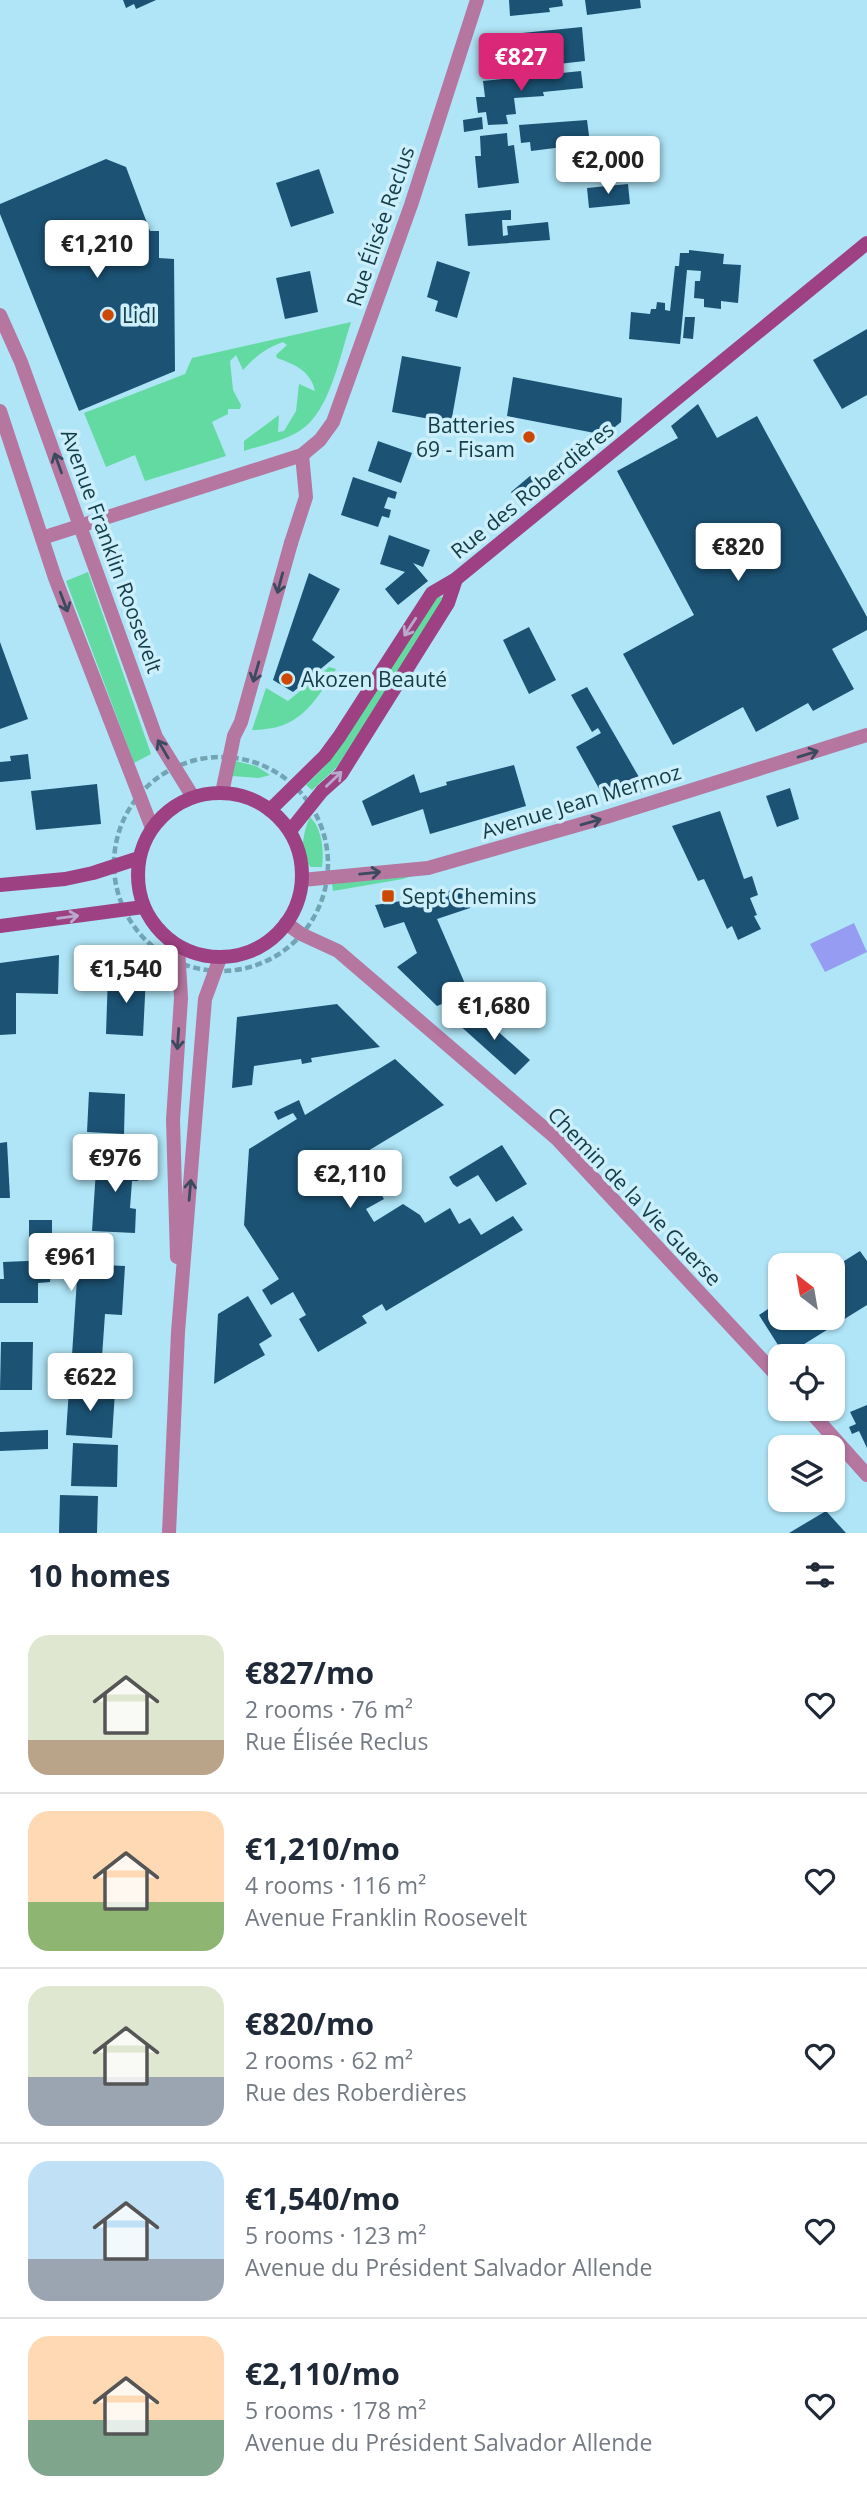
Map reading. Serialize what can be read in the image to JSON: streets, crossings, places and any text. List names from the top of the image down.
{
  "streets": {
    "main road": ["Rue des Roberdières"],
    "street": [
      "Rue Élisée Reclus",
      "Avenue Franklin Roosevelt",
      "Avenue Jean Mermoz",
      "Chemin de la Vie Guerse"
    ]
  },
  "crossings": [
    ["Rue Élisée Reclus", "Avenue Franklin Roosevelt"],
    ["Rue des Roberdières", "Avenue Franklin Roosevelt"],
    ["Rue des Roberdières", "Avenue Jean Mermoz"],
    ["Rue des Roberdières", "Chemin de la Vie Guerse"],
    ["Avenue Franklin Roosevelt", "Avenue Jean Mermoz"],
    ["Avenue Franklin Roosevelt", "Chemin de la Vie Guerse"],
    ["Avenue Jean Mermoz", "Chemin de la Vie Guerse"]
  ],
  "one_way": ["Avenue Jean Mermoz"],
  "places": {
    "other": ["Lidl", "Batteries 69 - Fisam", "Akozen Beauté"],
    "transit": ["Sept Chemins"]
  },
  "north": "top left",
  "page": {
    "price": [
      "€827",
      "€2,000",
      "€1,210",
      "€820",
      "€1,540",
      "€1,680",
      "€976",
      "€2,110",
      "€961",
      "€622"
    ],
    "heading": "10 homes",
    "list": [
      {
        "name": "€827/mo",
        "note": "2 rooms · 76 m² · Rue Élisée Reclus"
      },
      {
        "name": "€1,210/mo",
        "note": "4 rooms · 116 m² · Avenue Franklin Roosevelt"
      },
      {
        "name": "€820/mo",
        "note": "2 rooms · 62 m² · Rue des Roberdières"
      },
      {
        "name": "€1,540/mo",
        "note": "5 rooms · 123 m² · Avenue du Président Salvador Allende"
      },
      {
        "name": "€2,110/mo",
        "note": "5 rooms · 178 m² · Avenue du Président Salvador Allende"
      }
    ]
  }
}
